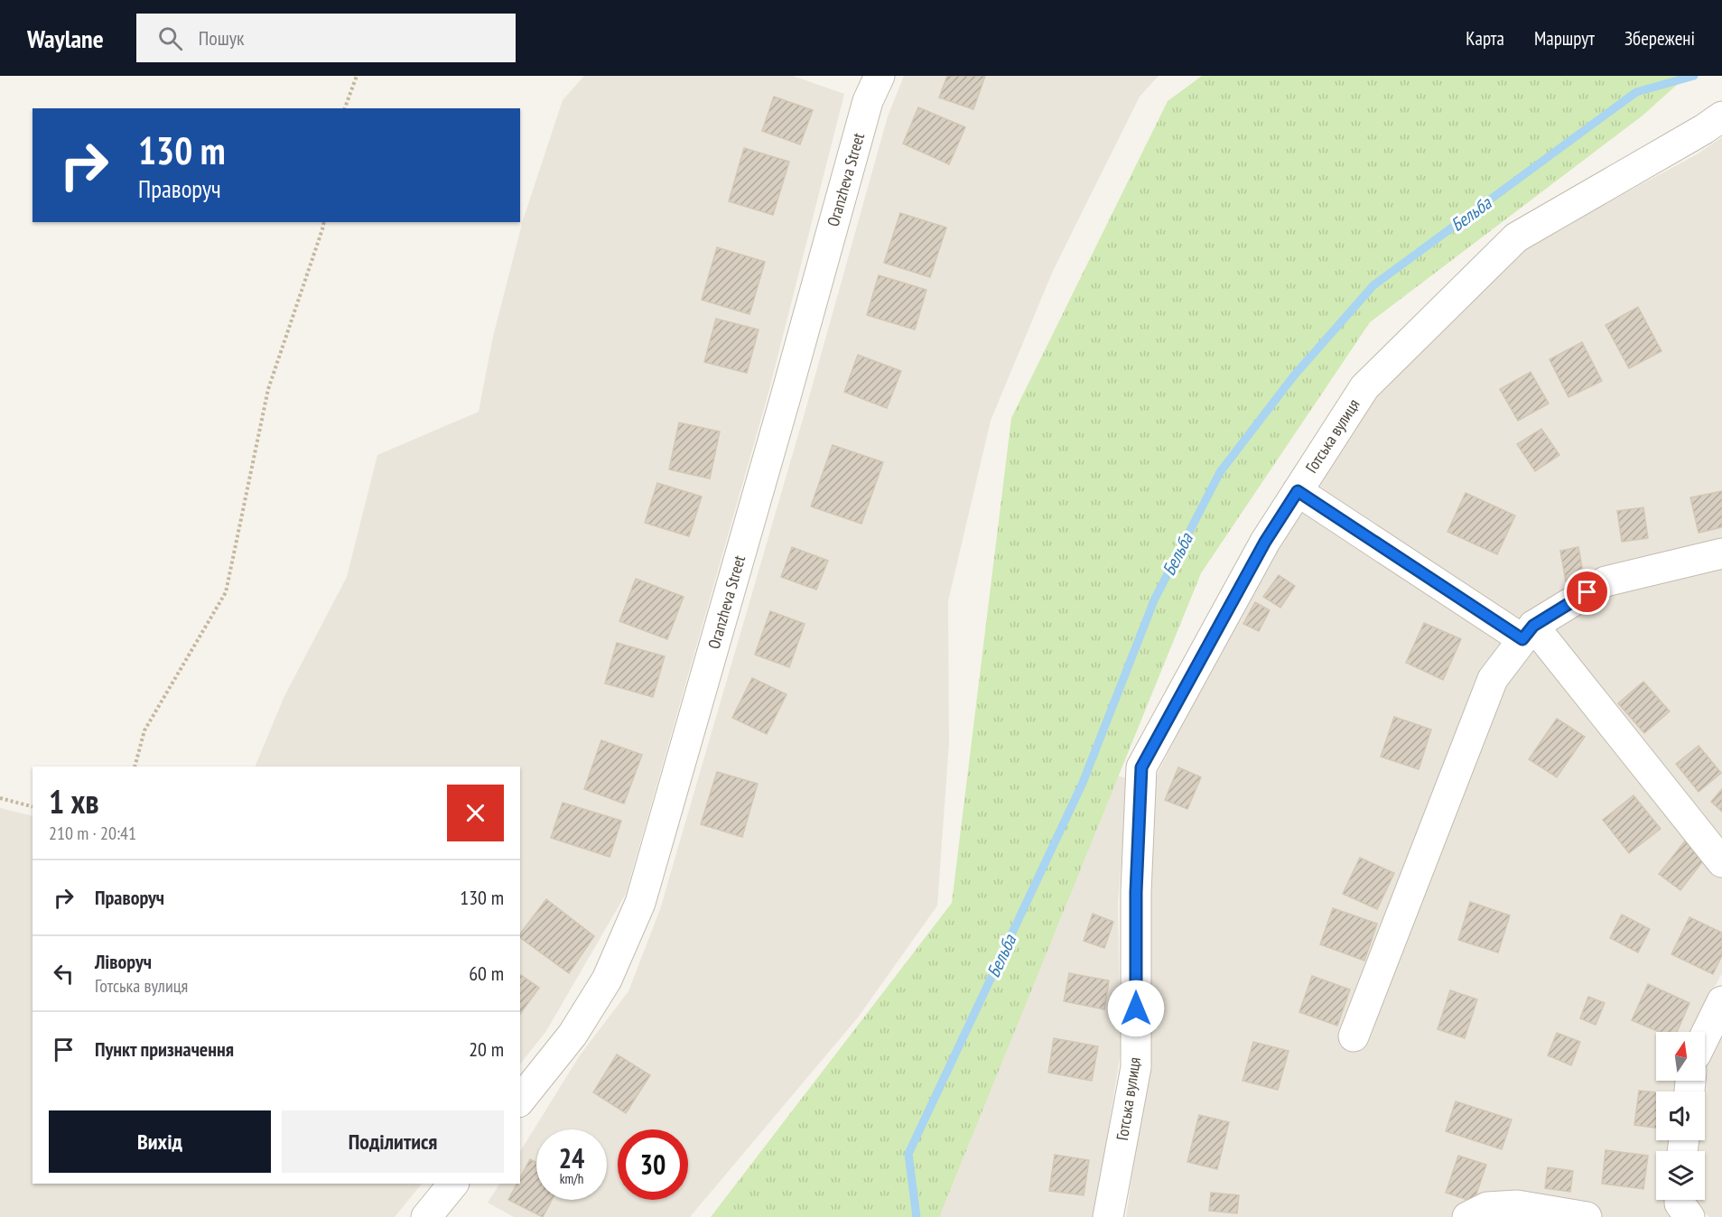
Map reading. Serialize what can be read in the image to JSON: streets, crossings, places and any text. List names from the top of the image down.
{
  "streets": {
    "street": ["Oranzheva Street", "Готська вулиця"]
  },
  "water": ["Бельба"],
  "north": "top",
  "page": {
    "header": "Waylane",
    "search": "Пошук",
    "nav": ["Карта", "Маршрут", "Збережені"],
    "turn": ["130 m", "Праворуч"],
    "heading": ["1 хв", "210 m · 20:41"],
    "list": [
      {
        "name": "Праворуч",
        "value": "130 m"
      },
      {
        "name": "Ліворуч",
        "note": "Готська вулиця",
        "value": "60 m"
      },
      {
        "name": "Пункт призначення",
        "value": "20 m"
      }
    ],
    "buttons": ["Вихід", "Поділитися"],
    "speed": "24 km/h",
    "limit": "30"
  }
}
